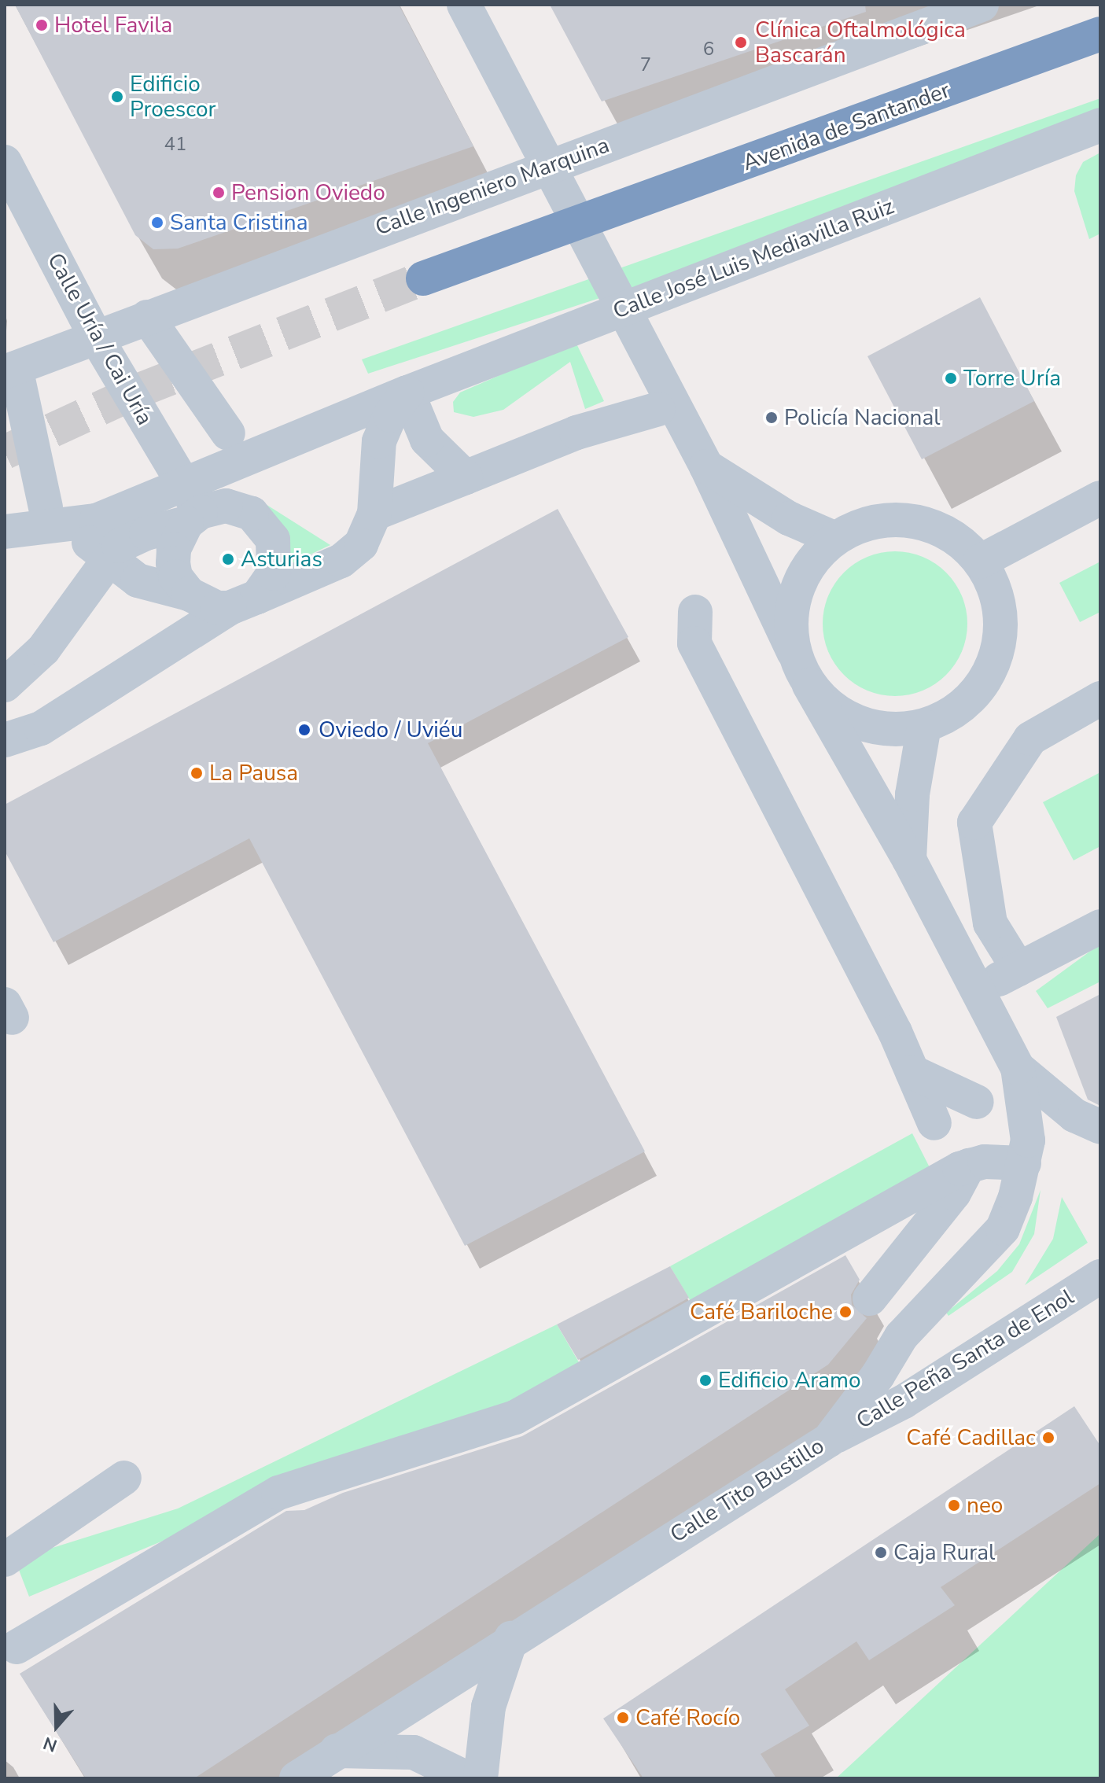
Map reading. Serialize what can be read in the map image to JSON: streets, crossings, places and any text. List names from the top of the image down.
{
  "streets": {
    "highway": ["Avenida de Santander"],
    "street": [
      "Calle Ingeniero Marquina",
      "Calle José Luis Mediavilla Ruiz",
      "Calle Uría / Cai Uría",
      "Calle Peña Santa de Enol",
      "Calle Tito Bustillo"
    ]
  },
  "crossings": [
    ["Calle Ingeniero Marquina", "Calle Uría / Cai Uría"],
    ["Calle José Luis Mediavilla Ruiz", "Calle Uría / Cai Uría"],
    ["Calle Peña Santa de Enol", "Calle Tito Bustillo"]
  ],
  "places": [
    "Hotel Favila",
    "Clínica Oftalmológica Bascarán",
    "Edificio Proescor",
    "Pension Oviedo",
    "Santa Cristina",
    "Torre Uría",
    "Policía Nacional",
    "Asturias",
    "Oviedo / Uviéu",
    "La Pausa",
    "Café Bariloche",
    "Edificio Aramo",
    "Café Cadillac",
    "neo",
    "Caja Rural",
    "Café Rocío"
  ],
  "house_numbers": ["6", "7", "41"],
  "north": "bottom"
}
